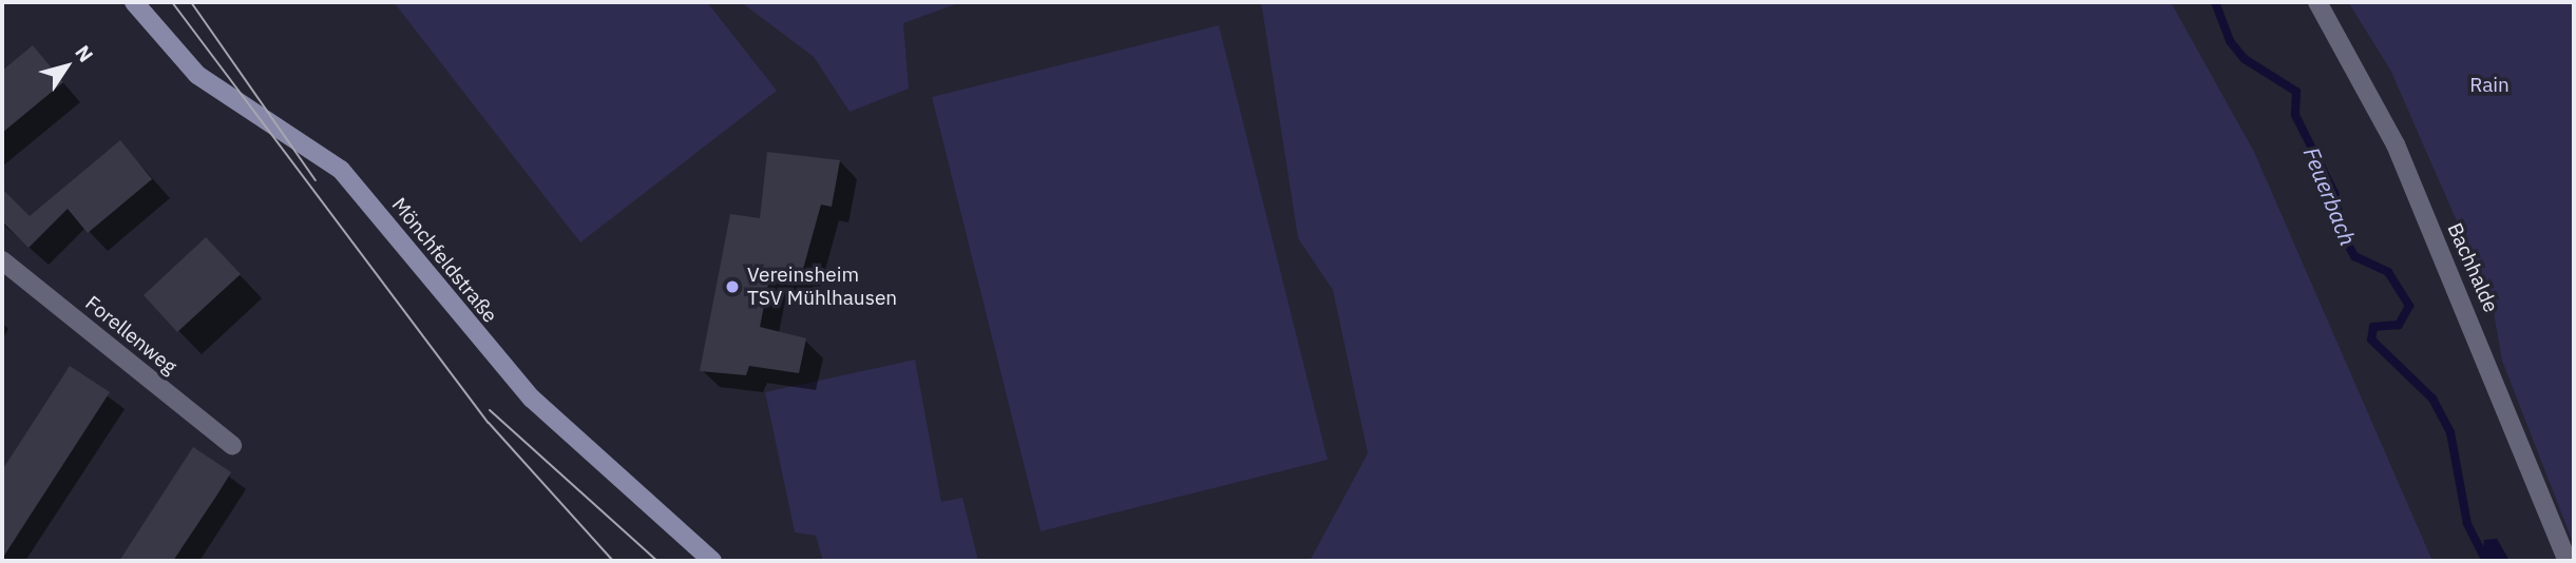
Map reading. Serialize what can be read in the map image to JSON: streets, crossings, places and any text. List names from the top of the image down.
{
  "streets": {
    "main road": ["Mönchfeldstraße"],
    "street": ["Bachhalde", "Forellenweg"]
  },
  "water": ["Feuerbach"],
  "parks": ["Rain"],
  "places": ["Vereinsheim TSV Mühlhausen"],
  "north": "top right"
}
